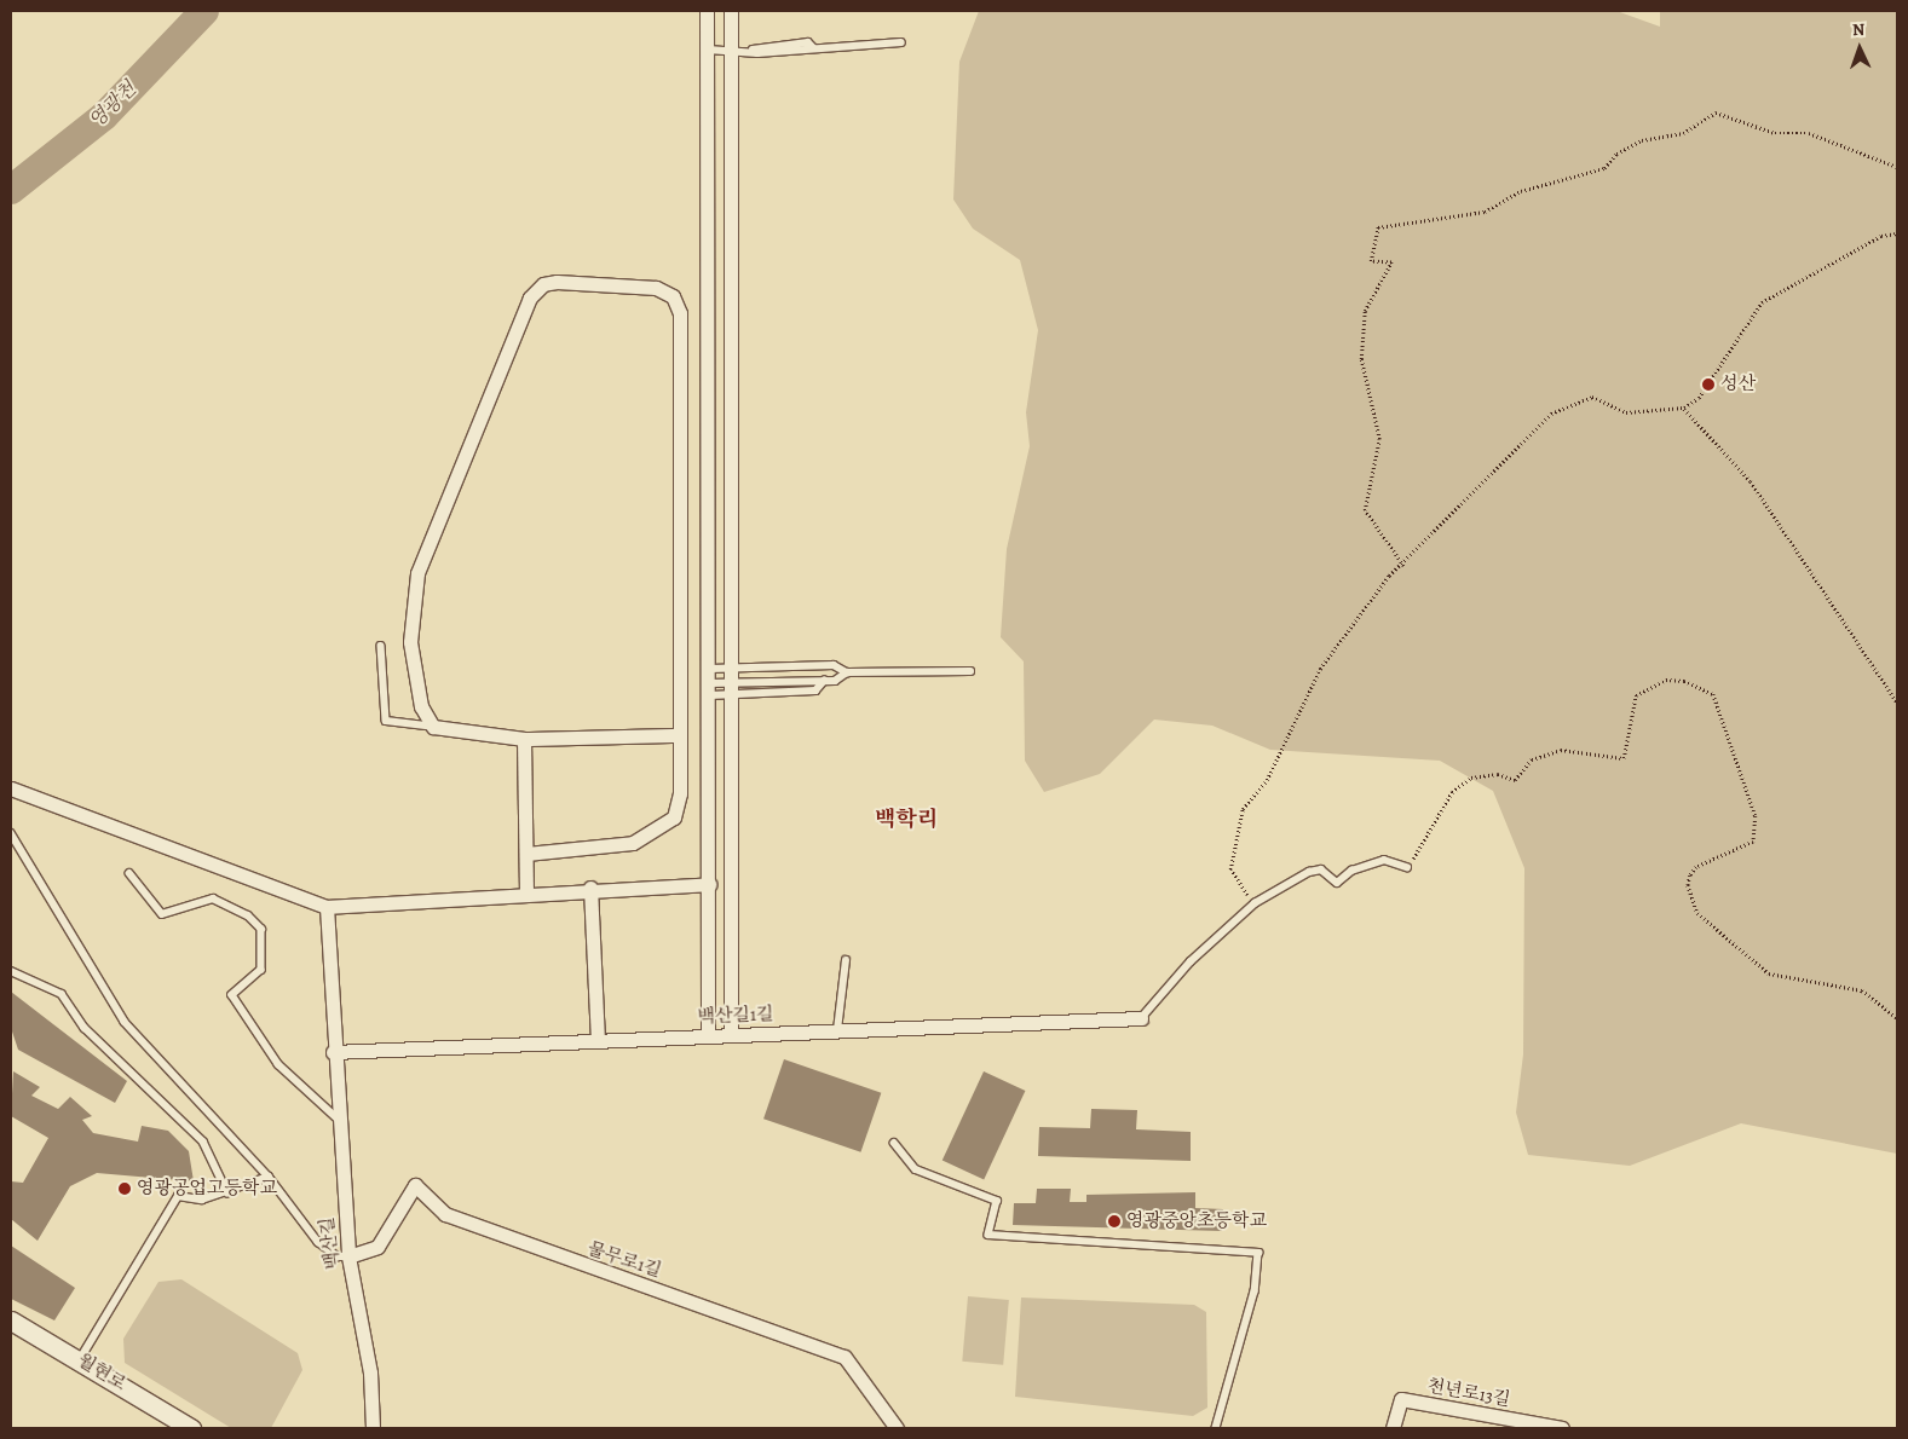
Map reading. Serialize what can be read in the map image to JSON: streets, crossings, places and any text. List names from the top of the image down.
{
  "streets": {
    "main road": ["월현로"],
    "street": [
      "백산길1길",
      "백산길",
      "물무로1길",
      "천년로13길"
    ]
  },
  "crossings": [
    ["백산길1길", "백산길"],
    ["백산길", "물무로1길"]
  ],
  "districts": ["백학리"],
  "water": ["영광천"],
  "places": ["성산", "영광공업고등학교", "영광중앙초등학교"],
  "north": "top"
}
